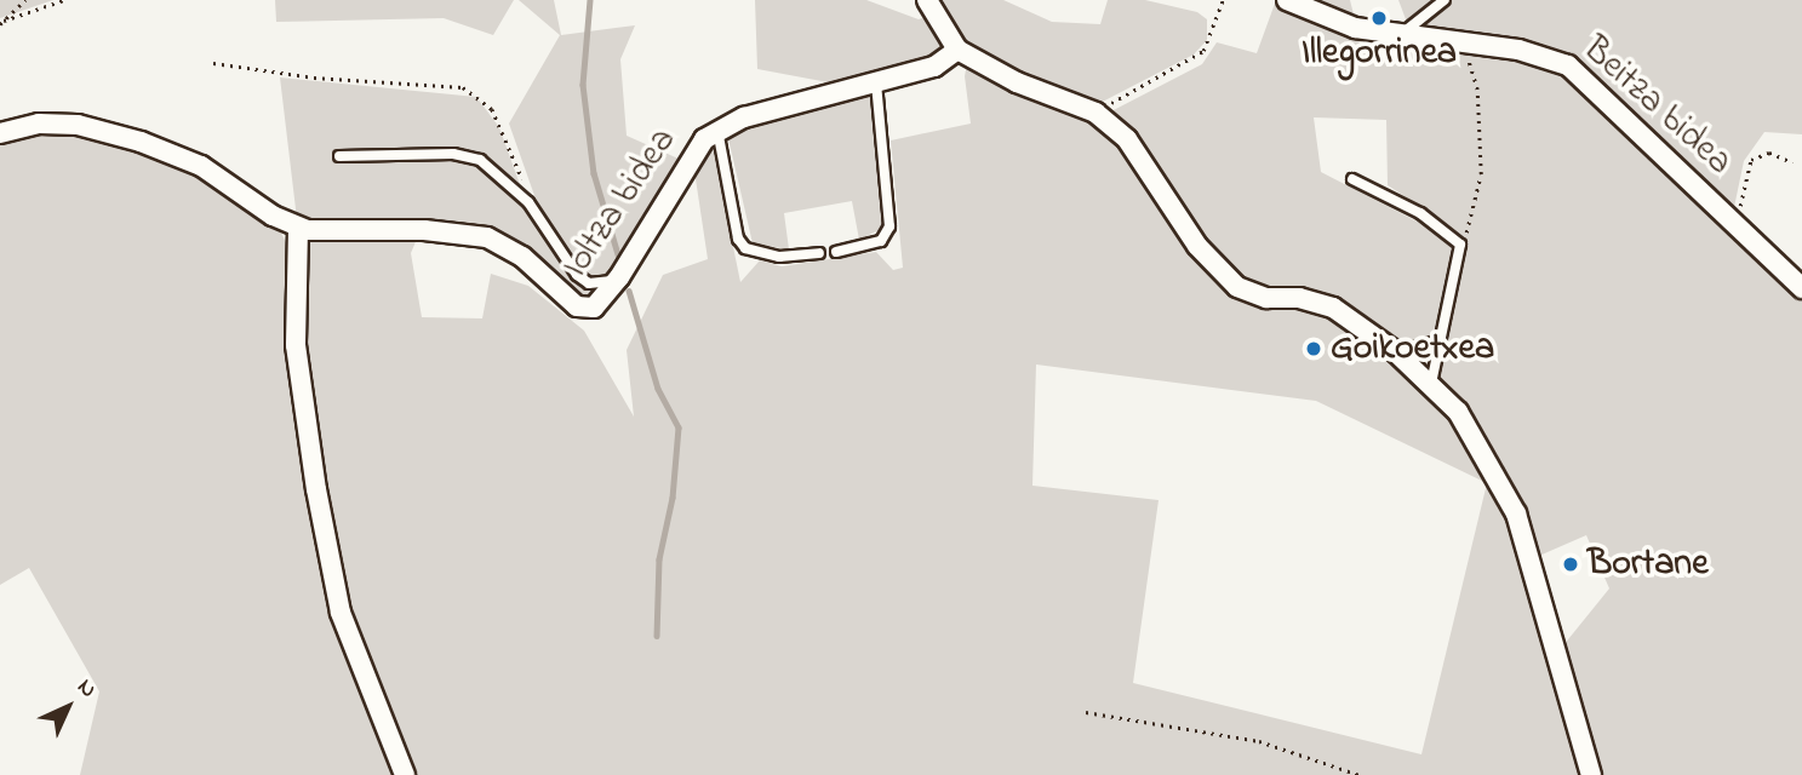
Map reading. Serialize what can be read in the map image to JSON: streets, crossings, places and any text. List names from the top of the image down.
{
  "streets": {
    "street": ["Beitza bidea", "Ioltza bidea"]
  },
  "places": ["Illegorrinea", "Goikoetxea", "Bortane"],
  "north": "top right"
}
